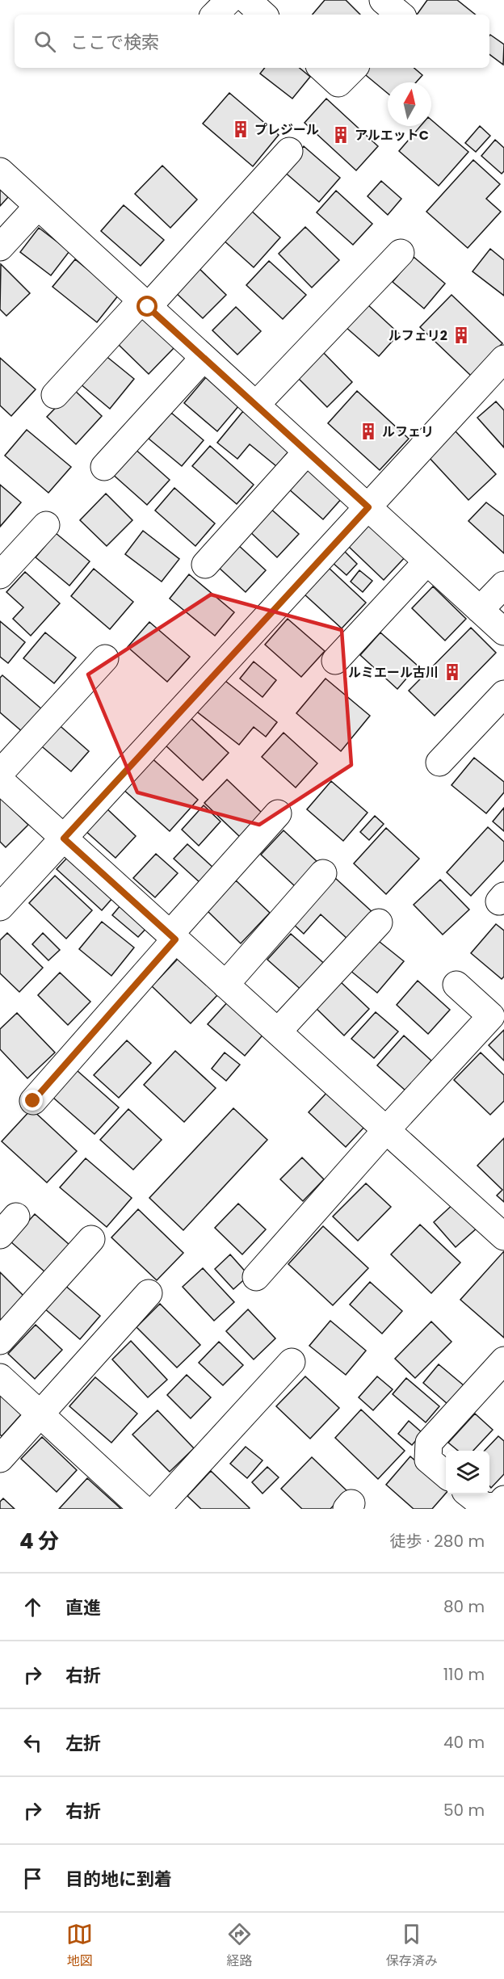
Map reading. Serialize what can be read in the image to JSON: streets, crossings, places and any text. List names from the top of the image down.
{
  "places": {
    "building": [
      "プレジール",
      "アルエットC",
      "ルフェリ2",
      "ルフェリ",
      "ルミエール古川"
    ]
  },
  "north": "top",
  "page": {
    "search": "ここで検索",
    "heading": ["4 分", "徒歩 · 280 m"],
    "list": [
      ["直進", "80 m"],
      ["右折", "110 m"],
      ["左折", "40 m"],
      ["右折", "50 m"],
      "目的地に到着"
    ],
    "nav": ["地図", "経路", "保存済み"]
  }
}
